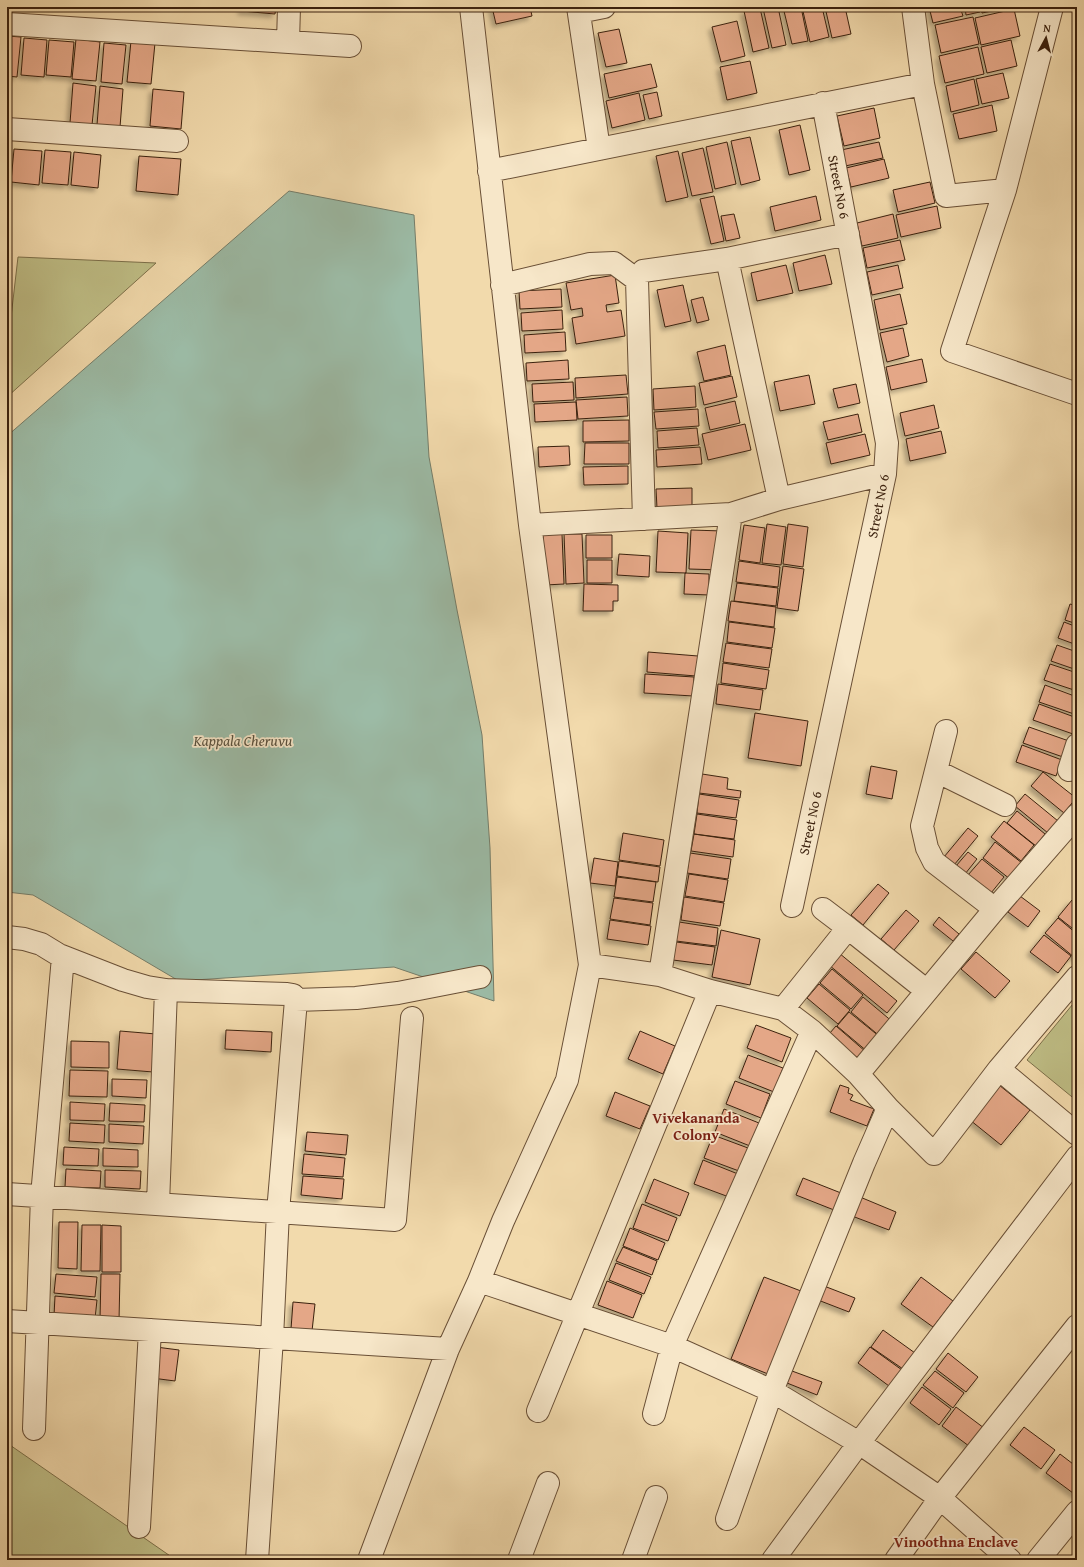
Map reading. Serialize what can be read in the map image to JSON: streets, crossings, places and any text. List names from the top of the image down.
{
  "streets": {
    "street": ["Street No 6"]
  },
  "districts": ["Vivekananda Colony", "Vinoothna Enclave"],
  "water": ["Kappala Cheruvu"],
  "north": "top"
}
